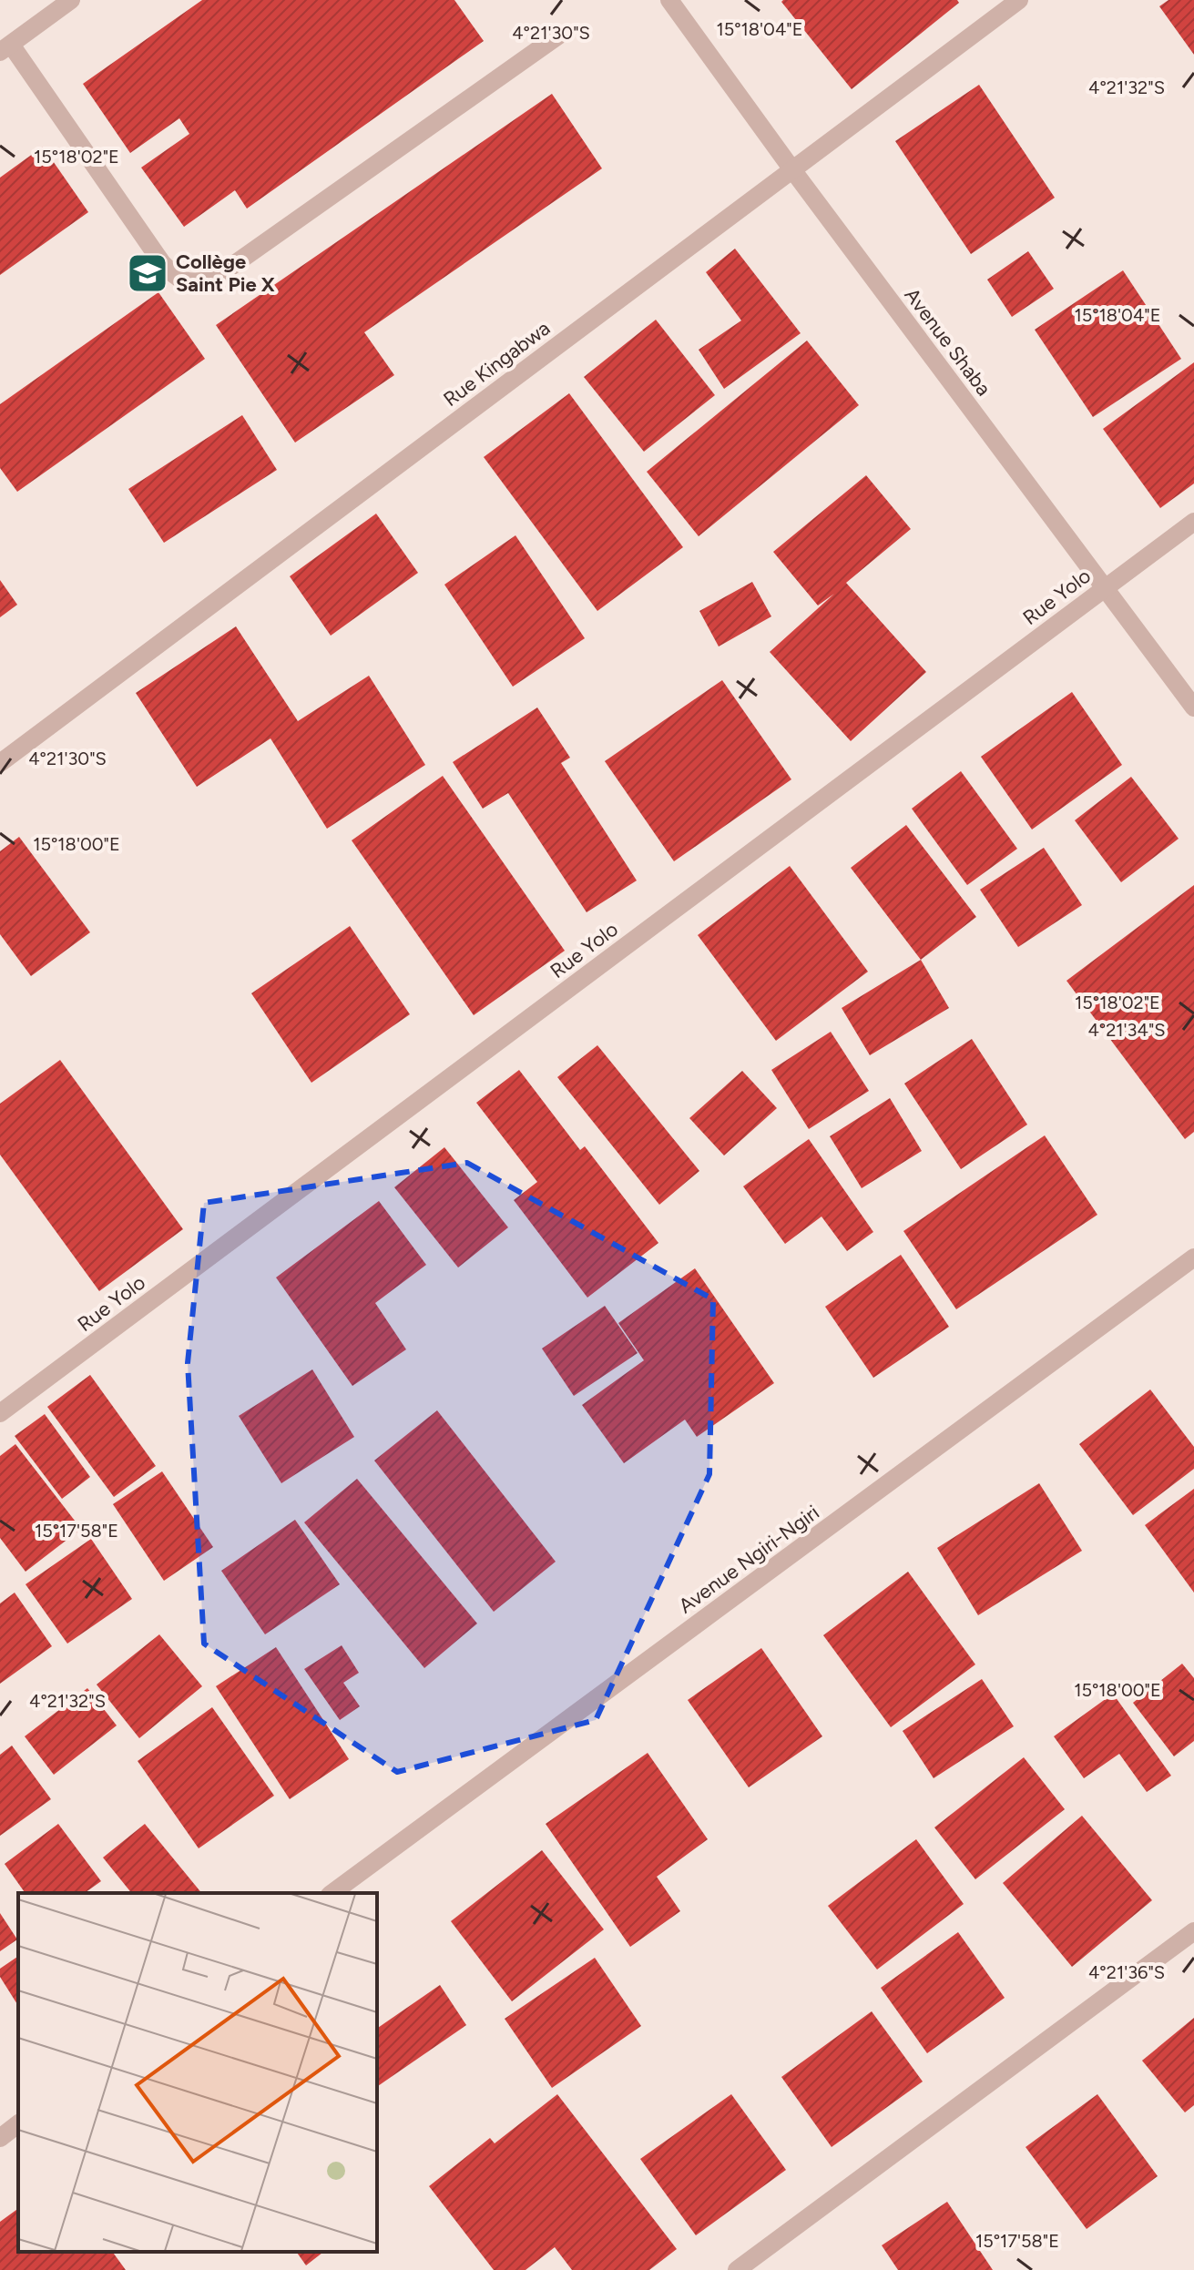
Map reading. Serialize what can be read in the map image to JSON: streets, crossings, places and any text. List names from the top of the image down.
{
  "streets": {
    "street": [
      "Avenue Shaba",
      "Rue Kingabwa",
      "Rue Yolo",
      "Avenue Ngiri-Ngiri"
    ]
  },
  "crossings": [
    ["Avenue Shaba", "Rue Kingabwa"],
    ["Avenue Shaba", "Rue Yolo"]
  ],
  "places": {
    "school or university": ["Collège Saint Pie X"]
  },
  "coordinates": [
    "15°18'04\"E",
    "4°21'30\"S",
    "4°21'32\"S",
    "15°18'02\"E",
    "15°18'00\"E",
    "4°21'34\"S",
    "15°17'58\"E",
    "4°21'36\"S"
  ]
}
